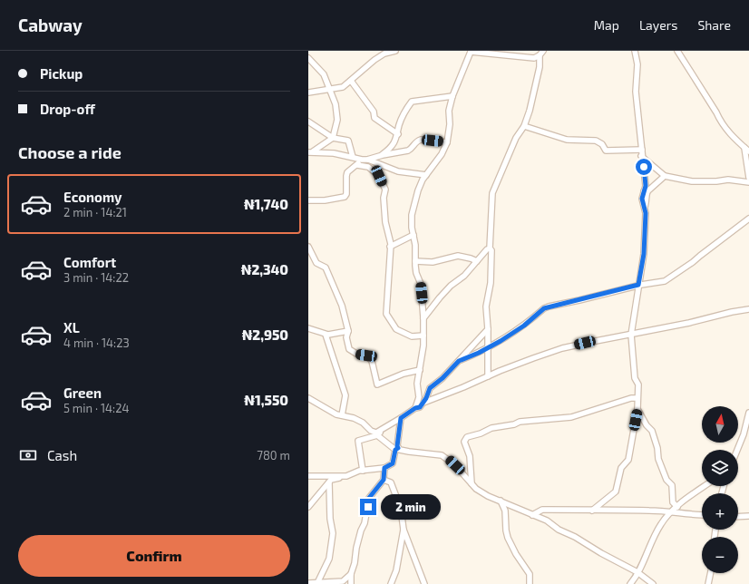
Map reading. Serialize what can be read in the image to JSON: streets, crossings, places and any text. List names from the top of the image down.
{
  "north": "top",
  "page": {
    "header": "Cabway",
    "nav": ["Map", "Layers", "Share"],
    "banner": ["Pickup", "Drop-off"],
    "heading": "Choose a ride",
    "list": [
      {
        "name": "Economy",
        "note": "2 min · 14:21",
        "value": "₦1,740"
      },
      {
        "name": "Comfort",
        "note": "3 min · 14:22",
        "value": "₦2,340"
      },
      {
        "name": "XL",
        "note": "4 min · 14:23",
        "value": "₦2,950"
      },
      {
        "name": "Green",
        "note": "5 min · 14:24",
        "value": "₦1,550"
      }
    ],
    "map_buttons": ["+", "−"],
    "pay": ["Cash", "780 m"],
    "bubble": "2 min",
    "buttons": "Confirm"
  }
}
